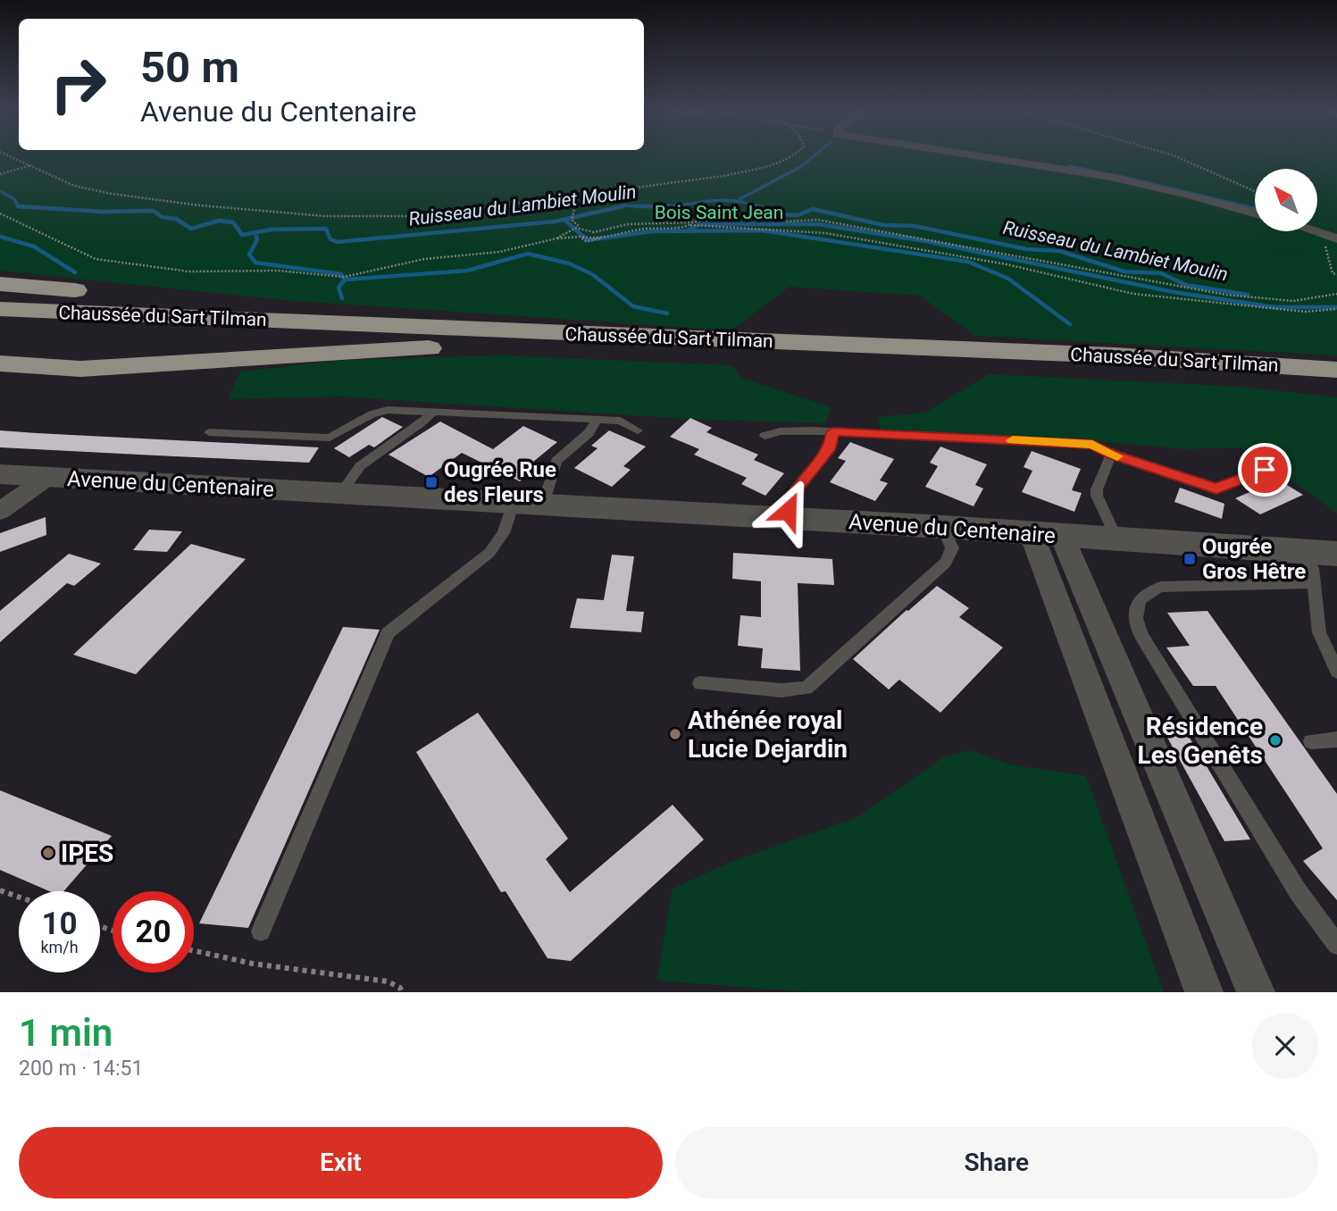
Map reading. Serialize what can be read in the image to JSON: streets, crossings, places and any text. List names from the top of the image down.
{
  "streets": {
    "highway": ["Chaussée du Sart Tilman"],
    "street": ["Avenue du Centenaire"]
  },
  "water": ["Ruisseau du Lambiet Moulin"],
  "parks": ["Bois Saint Jean"],
  "places": {
    "transit": ["Ougrée Rue des Fleurs", "Ougrée Gros Hêtre"],
    "other": ["Athénée royal Lucie Dejardin", "Résidence Les Genêts", "IPES"]
  },
  "north": "top left",
  "page": {
    "turn": ["50 m", "Avenue du Centenaire"],
    "speed": "10 km/h",
    "limit": "20",
    "heading": ["1 min", "200 m · 14:51"],
    "buttons": ["Exit", "Share"]
  }
}
